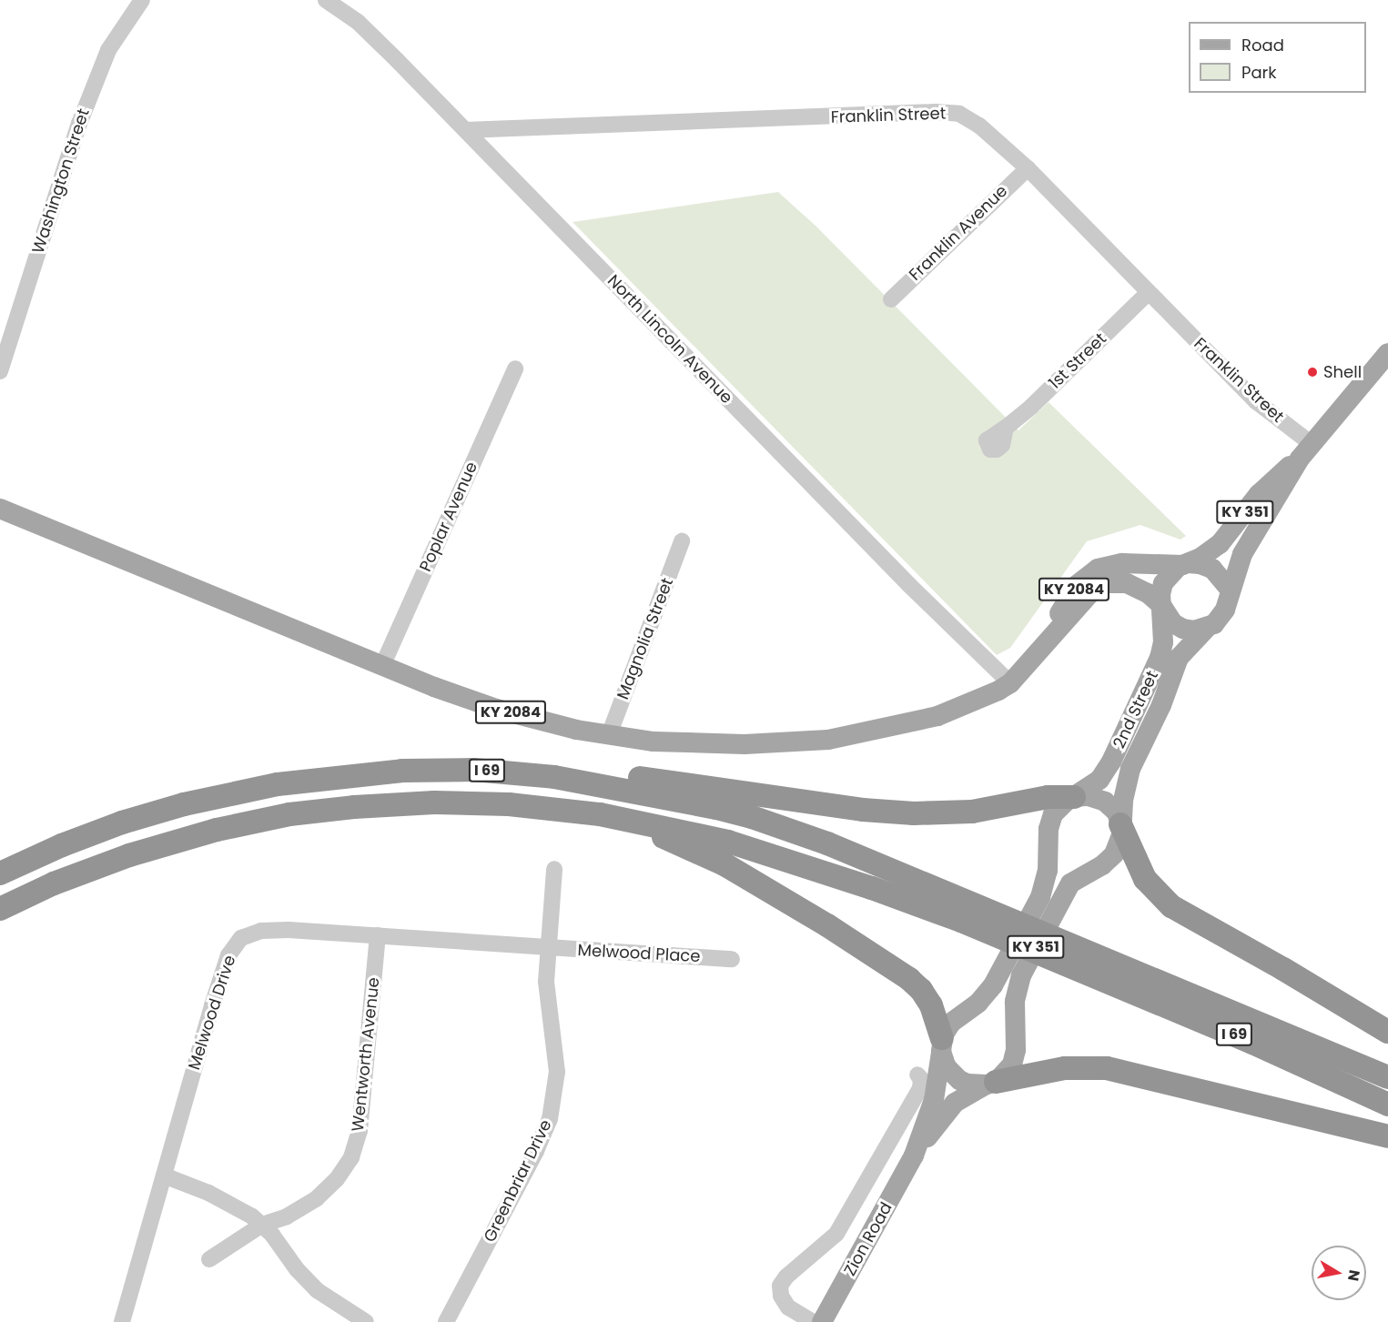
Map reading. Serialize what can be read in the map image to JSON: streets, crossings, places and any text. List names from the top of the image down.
{
  "streets": {
    "highway": ["I 69"],
    "main road": [
      "KY 351",
      "KY 2084",
      "2nd Street",
      "Zion Road"
    ],
    "street": [
      "Franklin Street",
      "Washington Street",
      "Franklin Avenue",
      "North Lincoln Avenue",
      "1st Street",
      "Poplar Avenue",
      "Magnolia Street",
      "Melwood Place",
      "Melwood Drive",
      "Wentworth Avenue",
      "Greenbriar Drive"
    ]
  },
  "crossings": [
    ["Franklin Street", "Franklin Avenue"],
    ["Franklin Street", "North Lincoln Avenue"],
    ["Franklin Street", "1st Street"],
    ["Franklin Street", "2nd Street"],
    ["North Lincoln Avenue", "KY 2084"],
    ["Poplar Avenue", "KY 2084"],
    ["KY 2084", "Magnolia Street"],
    ["KY 2084", "2nd Street"],
    ["2nd Street", "Zion Road"],
    ["Melwood Place", "Melwood Drive"],
    ["Melwood Place", "Greenbriar Drive"],
    ["Melwood Drive", "Wentworth Avenue"],
    ["Melwood Drive", "Greenbriar Drive"]
  ],
  "places": ["Shell"],
  "legend": ["Road", "Park"],
  "north": "right"
}
